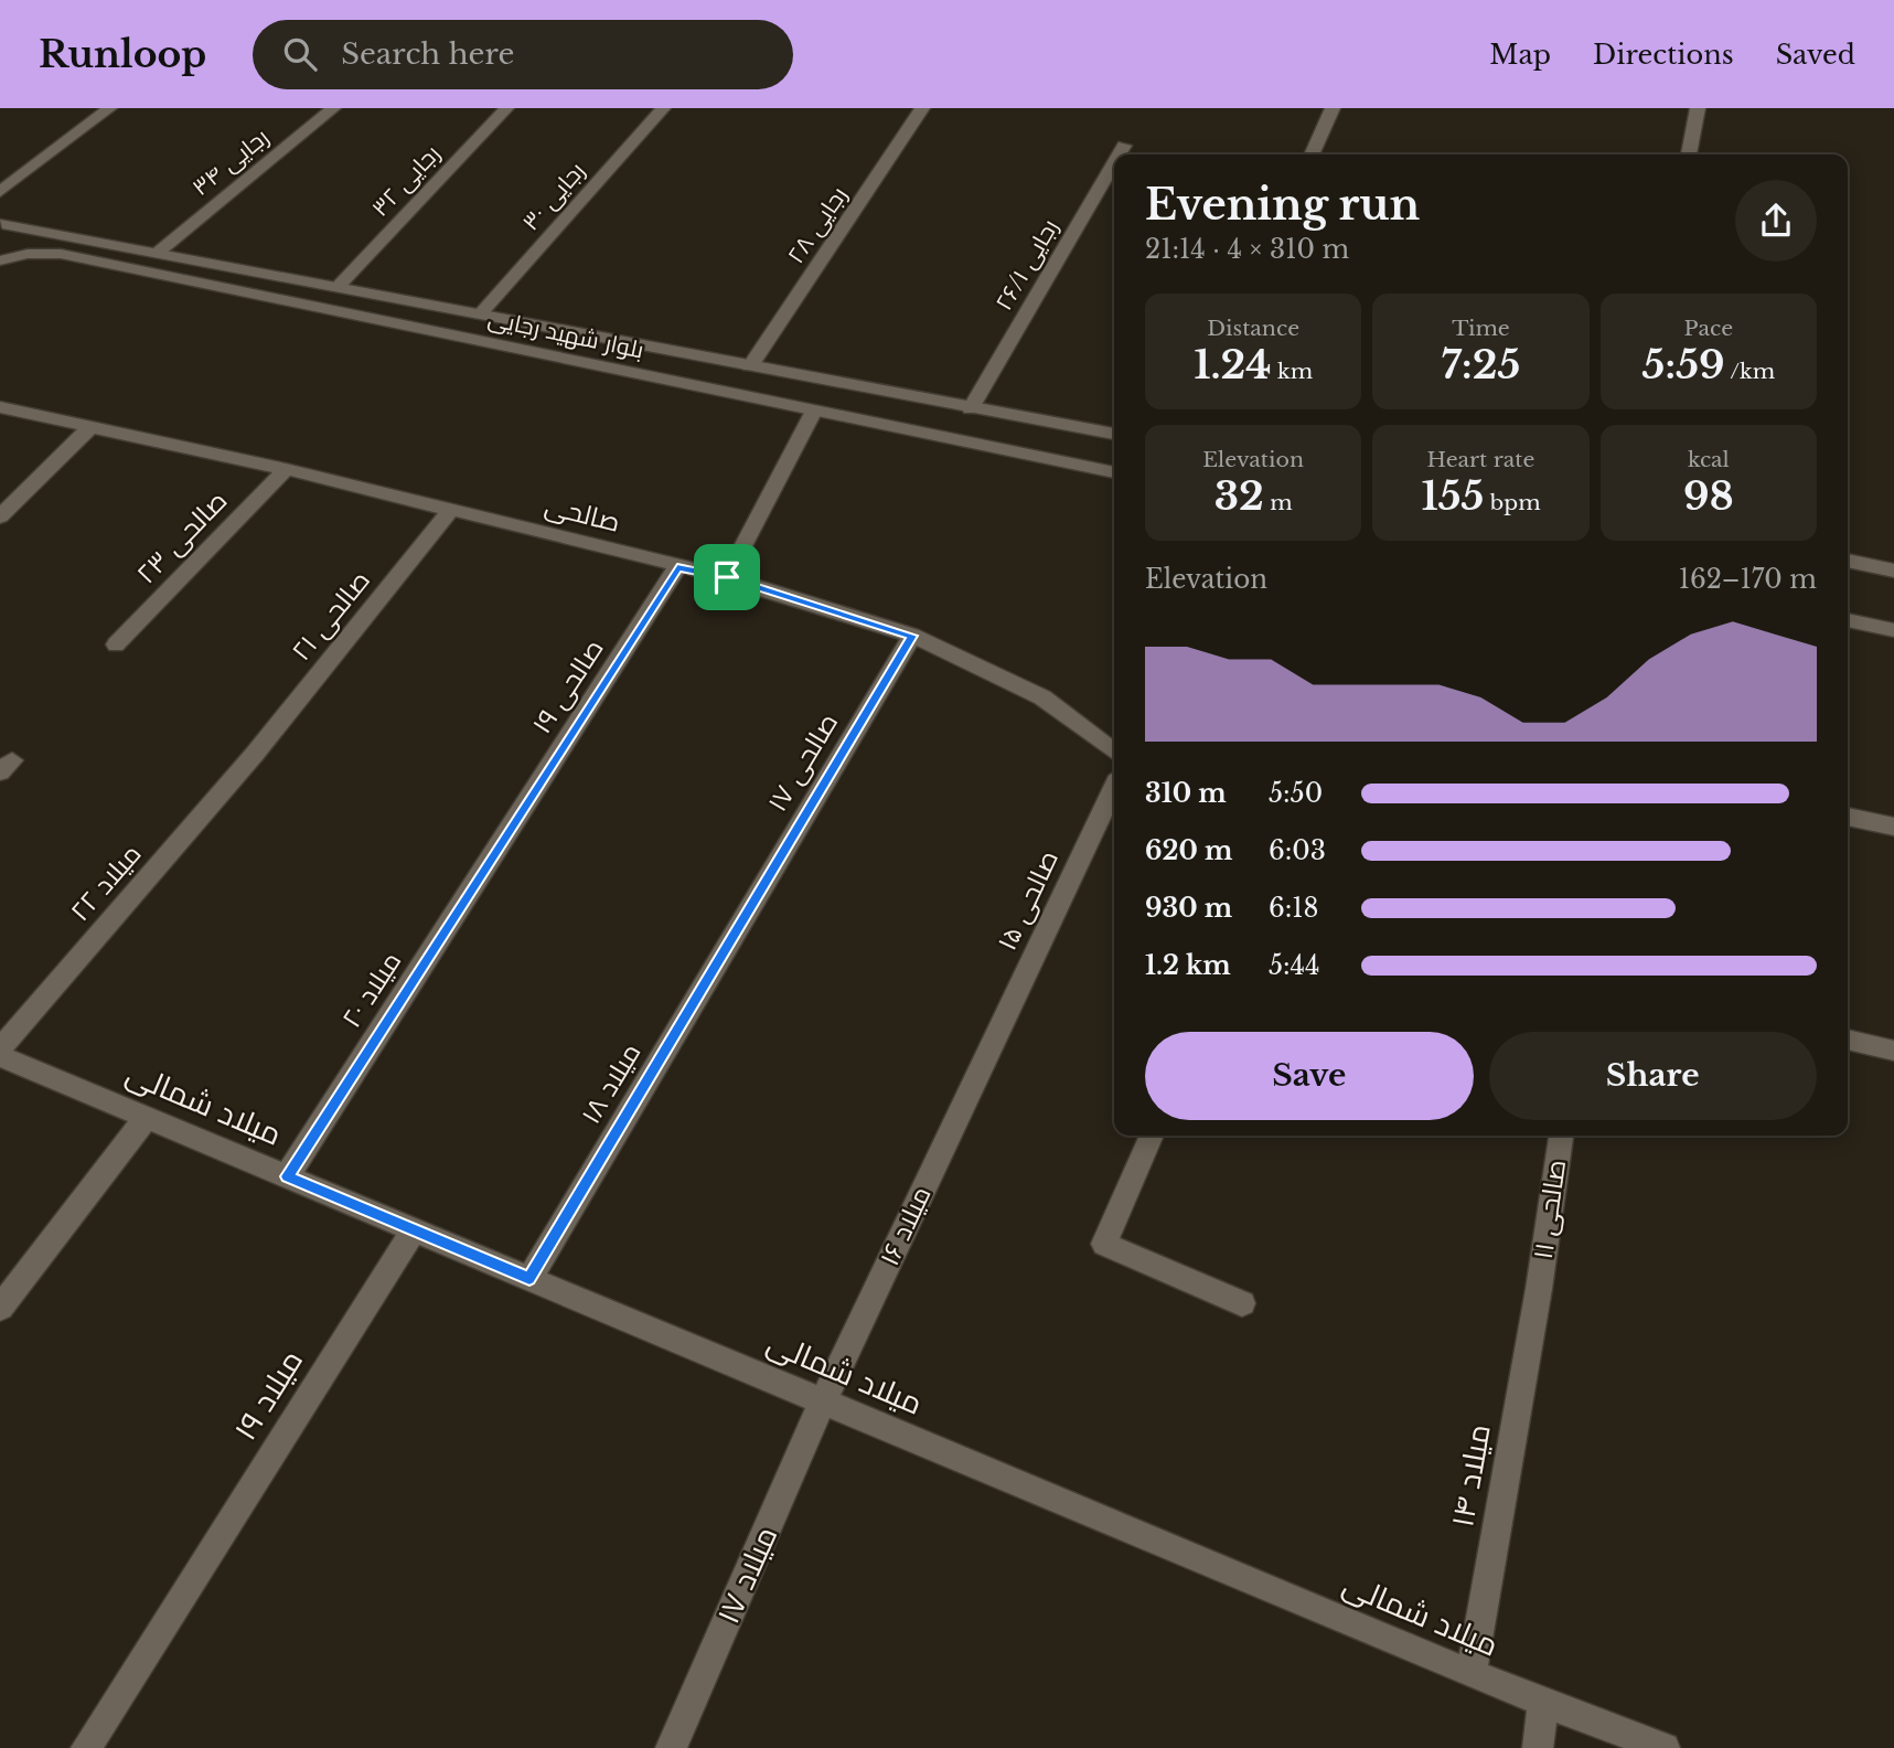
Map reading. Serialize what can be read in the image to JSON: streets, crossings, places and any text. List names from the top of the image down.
{
  "streets": {
    "street": [
      "رجایی ۳۴",
      "رجایی ۳۲",
      "رجایی ۳۰",
      "رجایی ۲۸",
      "رجایی ۲۶/۱",
      "بلوار شهید رجایی",
      "صالحی",
      "صالحی ۲۳",
      "صالحی ۲۱",
      "صالحی ۱۹",
      "صالحی ۱۷",
      "میلاد ۲۲",
      "صالحی ۱۵",
      "میلاد ۲۰",
      "میلاد ۱۸",
      "میلاد شمالی",
      "صالحی ۱۱",
      "میلاد ۱۶",
      "میلاد ۱۹",
      "میلاد ۱۴",
      "میلاد ۱۷"
    ]
  },
  "crossings": [
    ["رجایی ۳۴", "بلوار شهید رجایی"],
    ["رجایی ۳۲", "بلوار شهید رجایی"],
    ["رجایی ۳۰", "بلوار شهید رجایی"],
    ["رجایی ۲۸", "بلوار شهید رجایی"],
    ["رجایی ۲۶/۱", "بلوار شهید رجایی"],
    ["صالحی", "صالحی ۲۳"],
    ["صالحی", "صالحی ۲۱"],
    ["صالحی", "صالحی ۱۹"],
    ["صالحی", "صالحی ۱۷"],
    ["صالحی ۲۱", "میلاد ۲۲"],
    ["صالحی ۱۹", "میلاد ۲۰"],
    ["صالحی ۱۷", "میلاد ۱۸"],
    ["میلاد ۲۲", "میلاد شمالی"],
    ["صالحی ۱۵", "میلاد ۱۶"],
    ["میلاد ۲۰", "میلاد شمالی"],
    ["میلاد ۱۸", "میلاد شمالی"],
    ["میلاد شمالی", "میلاد ۱۶"],
    ["میلاد شمالی", "میلاد ۱۹"],
    ["میلاد شمالی", "میلاد ۱۴"],
    ["میلاد شمالی", "میلاد ۱۷"],
    ["صالحی ۱۱", "میلاد ۱۴"],
    ["میلاد ۱۶", "میلاد ۱۷"]
  ],
  "page": {
    "header": "Runloop",
    "search": "Search here",
    "nav": ["Map", "Directions", "Saved"],
    "heading": ["Evening run", "21:14 · 4 × 310 m"],
    "stats": [
      ["Distance", "1.24 km"],
      ["Time", "7:25"],
      ["Pace", "5:59 /km"],
      ["Elevation", "32 m"],
      ["Heart rate", "155 bpm"],
      ["kcal", "98"]
    ],
    "chart": ["Elevation", "162–170 m"],
    "list": [
      {
        "name": "310 m",
        "note": "5:50"
      },
      {
        "name": "620 m",
        "note": "6:03"
      },
      {
        "name": "930 m",
        "note": "6:18"
      },
      {
        "name": "1.2 km",
        "note": "5:44"
      }
    ],
    "buttons": ["Save", "Share"]
  }
}
